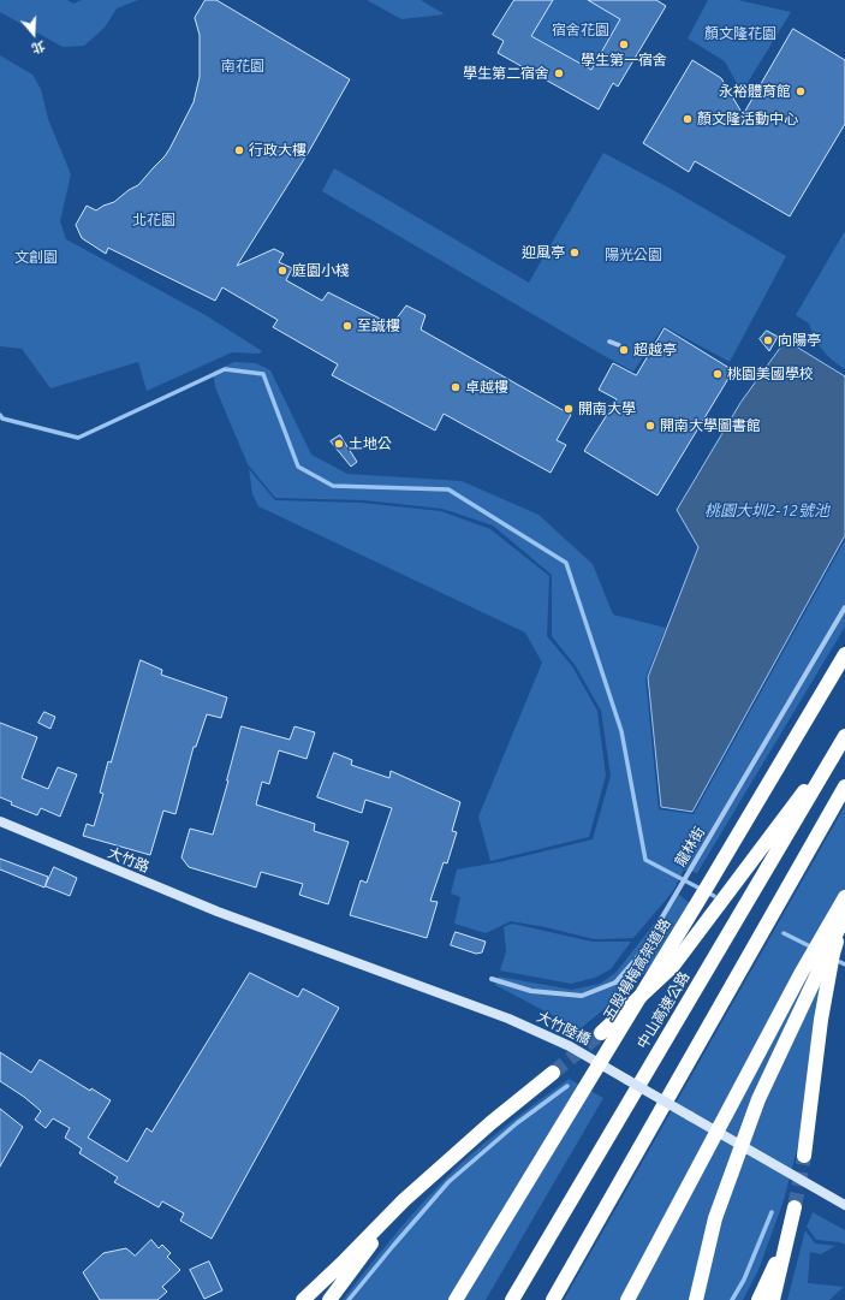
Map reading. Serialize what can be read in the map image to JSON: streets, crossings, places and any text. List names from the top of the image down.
{
  "streets": {
    "highway": ["五股楊梅高架道路", "中山高速公路"],
    "main road": ["大竹路", "大竹陸橋"],
    "street": ["龍林街"]
  },
  "crossings": [
    ["大竹路", "大竹陸橋"]
  ],
  "water": ["桃園大圳2-12號池"],
  "parks": [
    "宿舍花園",
    "顏文隆花園",
    "南花園",
    "北花園",
    "陽光公園",
    "文創園"
  ],
  "places": [
    "學生第一宿舍",
    "學生第二宿舍",
    "永裕體育館",
    "顏文隆活動中心",
    "行政大樓",
    "迎風亭",
    "庭園小棧",
    "至誠樓",
    "向陽亭",
    "超越亭",
    "桃園美國學校",
    "卓越樓",
    "開南大學",
    "開南大學圖書館",
    "土地公"
  ],
  "north": "bottom"
}
